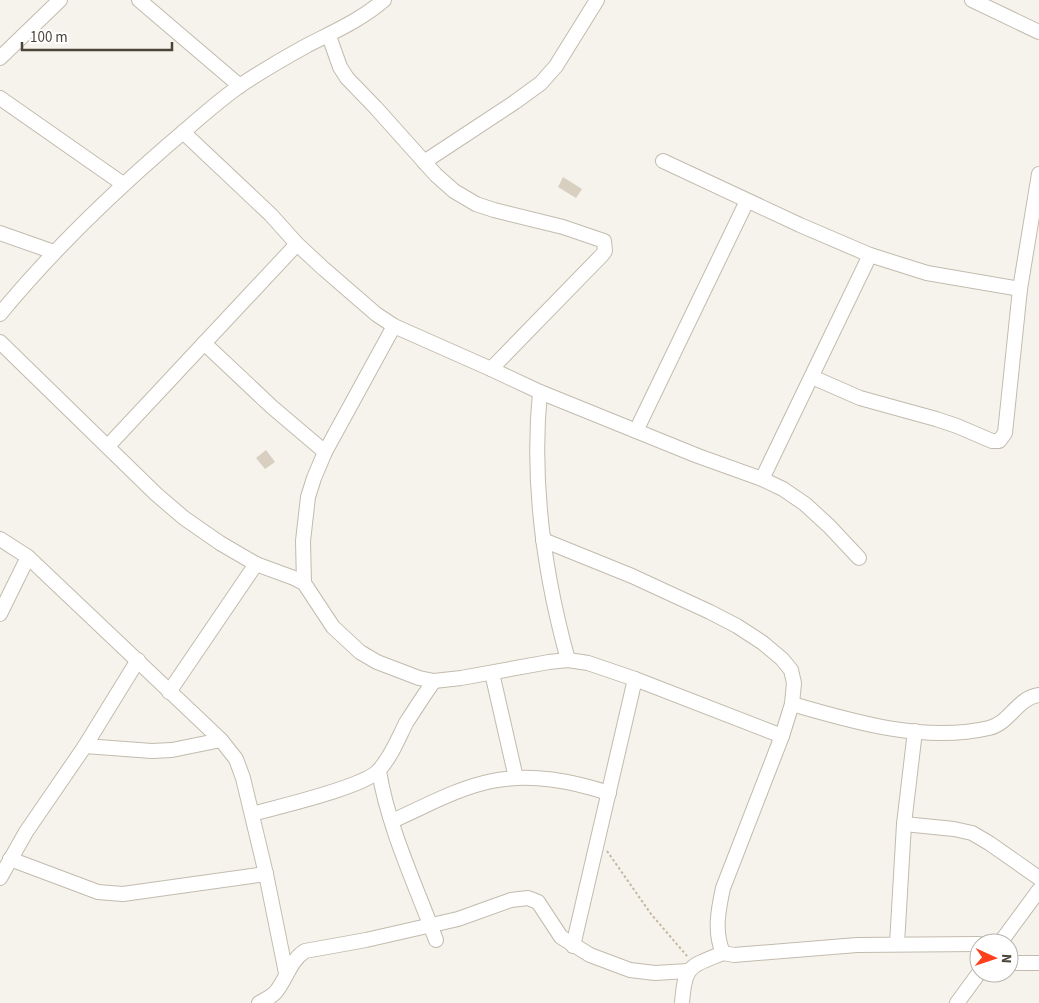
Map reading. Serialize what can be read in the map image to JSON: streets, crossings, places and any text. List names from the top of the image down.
{
  "scale_bar": "100 m",
  "north": "right"
}
